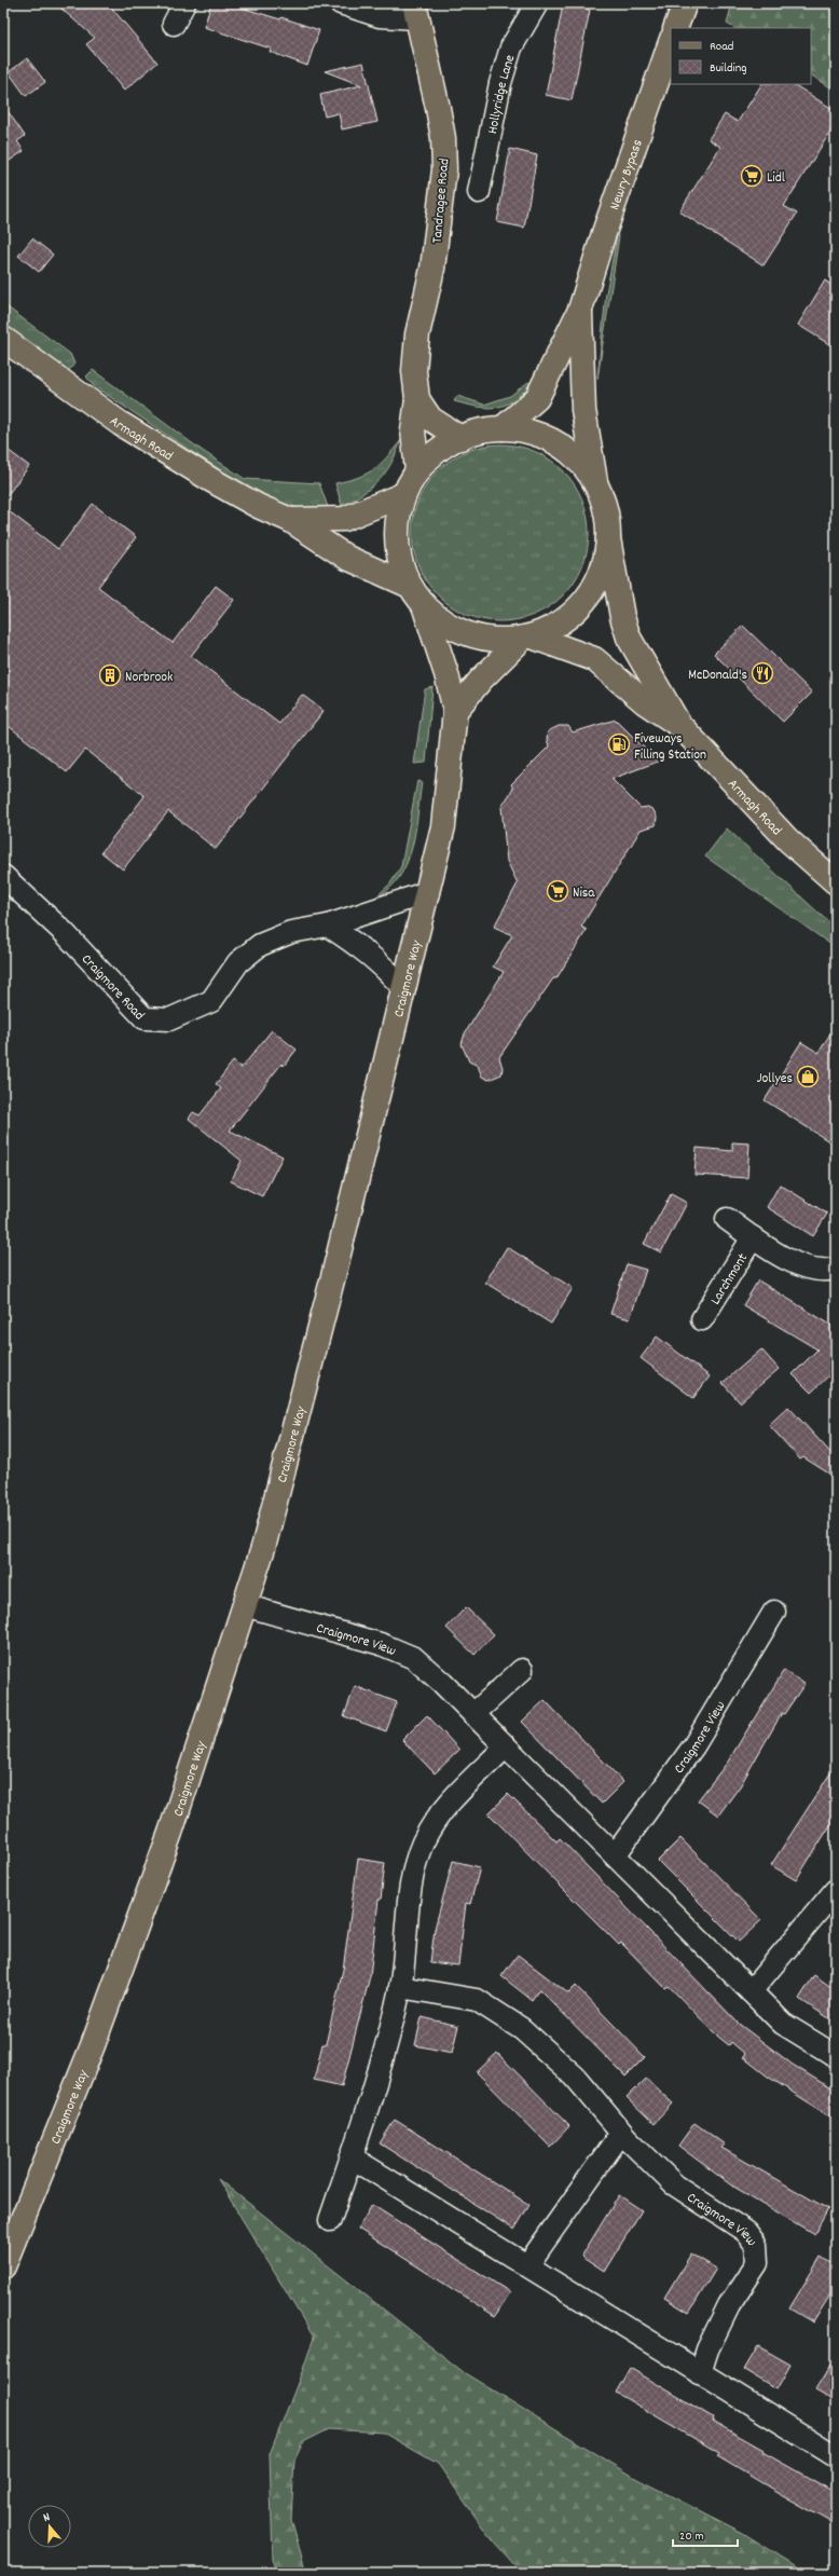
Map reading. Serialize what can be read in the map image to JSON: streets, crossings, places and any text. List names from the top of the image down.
{
  "streets": {
    "main road": [
      "Newry Bypass",
      "Tandragee Road",
      "Armagh Road",
      "Craigmore Way"
    ],
    "street": [
      "Hollyridge Lane",
      "Craigmore Road",
      "Larchmont",
      "Craigmore View"
    ]
  },
  "crossings": [
    ["Craigmore Way", "Craigmore Road"],
    ["Craigmore Way", "Craigmore View"]
  ],
  "places": {
    "supermarket": ["Lidl", "Nisa"],
    "restaurant": ["McDonald's"],
    "building": ["Norbrook"],
    "fuel station": ["Fiveways Filling Station"],
    "shop": ["Jollyes"]
  },
  "legend": ["Road", "Building"],
  "scale_bar": "20 m",
  "north": "top"
}
